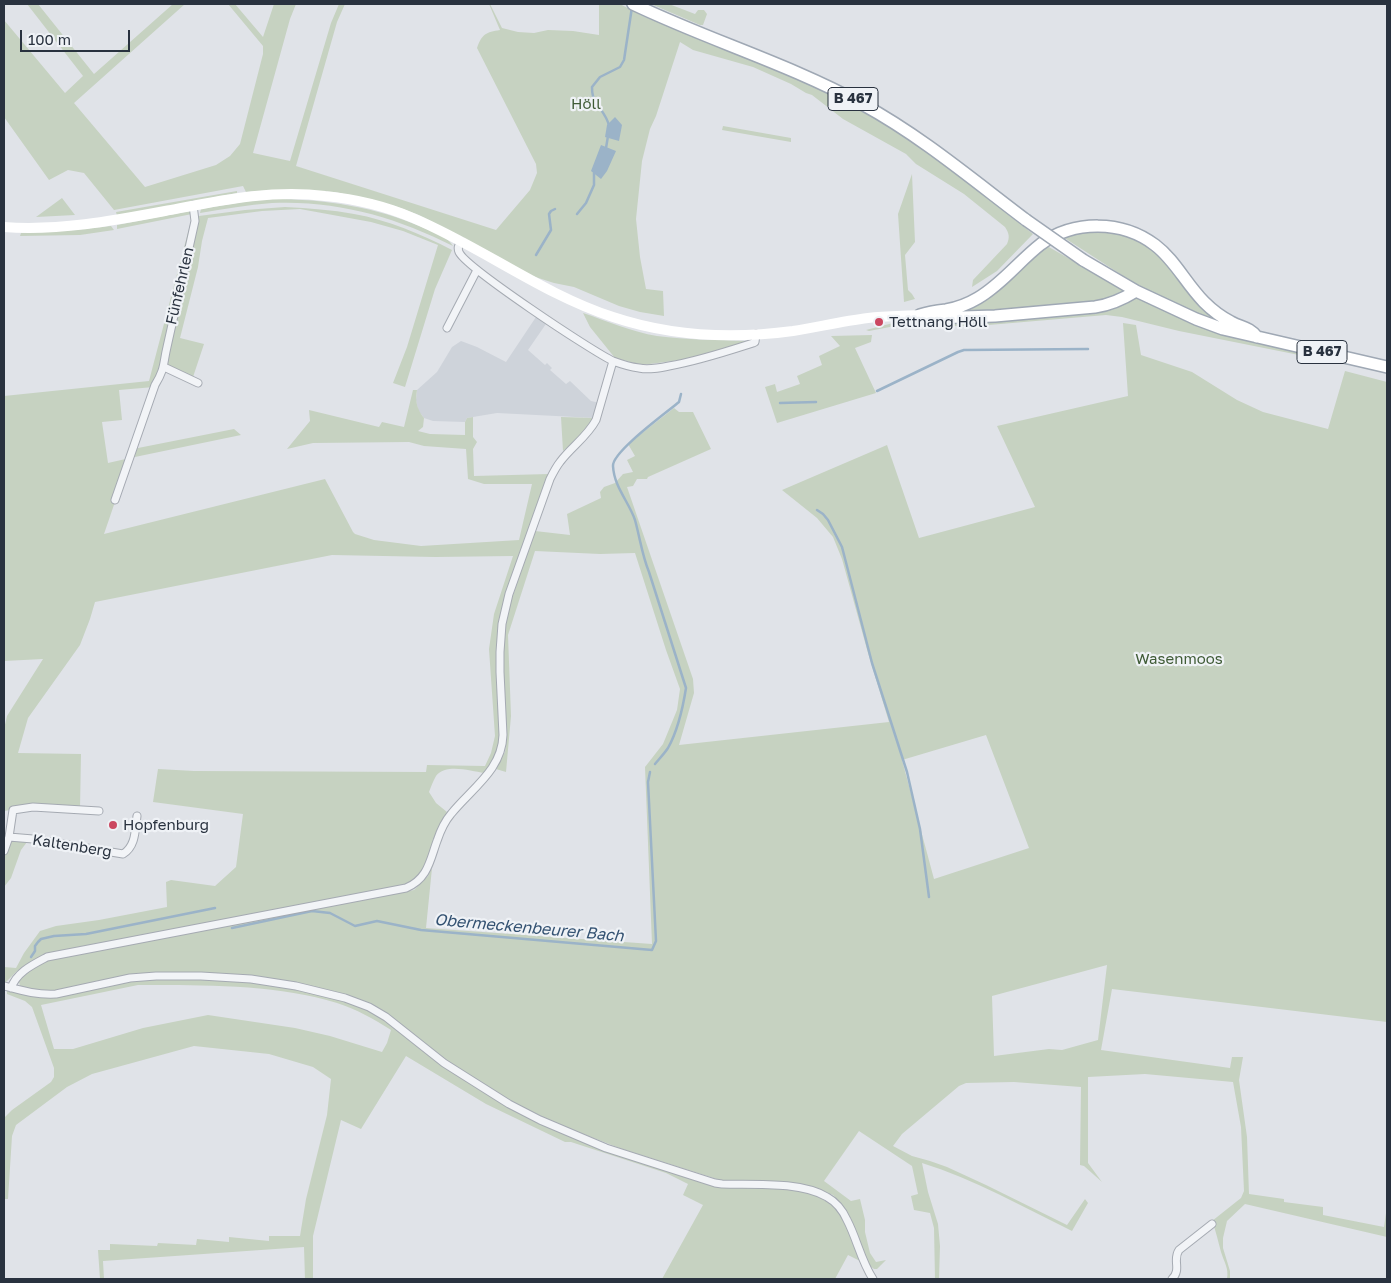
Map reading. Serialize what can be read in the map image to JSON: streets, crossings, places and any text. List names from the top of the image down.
{
  "streets": {
    "main road": ["B 467"],
    "street": ["Fünfehrlen", "Kaltenberg"]
  },
  "water": ["Obermeckenbeurer Bach"],
  "parks": ["Höll", "Wasenmoos"],
  "places": ["Tettnang Höll", "Hopfenburg"],
  "scale_bar": "100 m"
}
